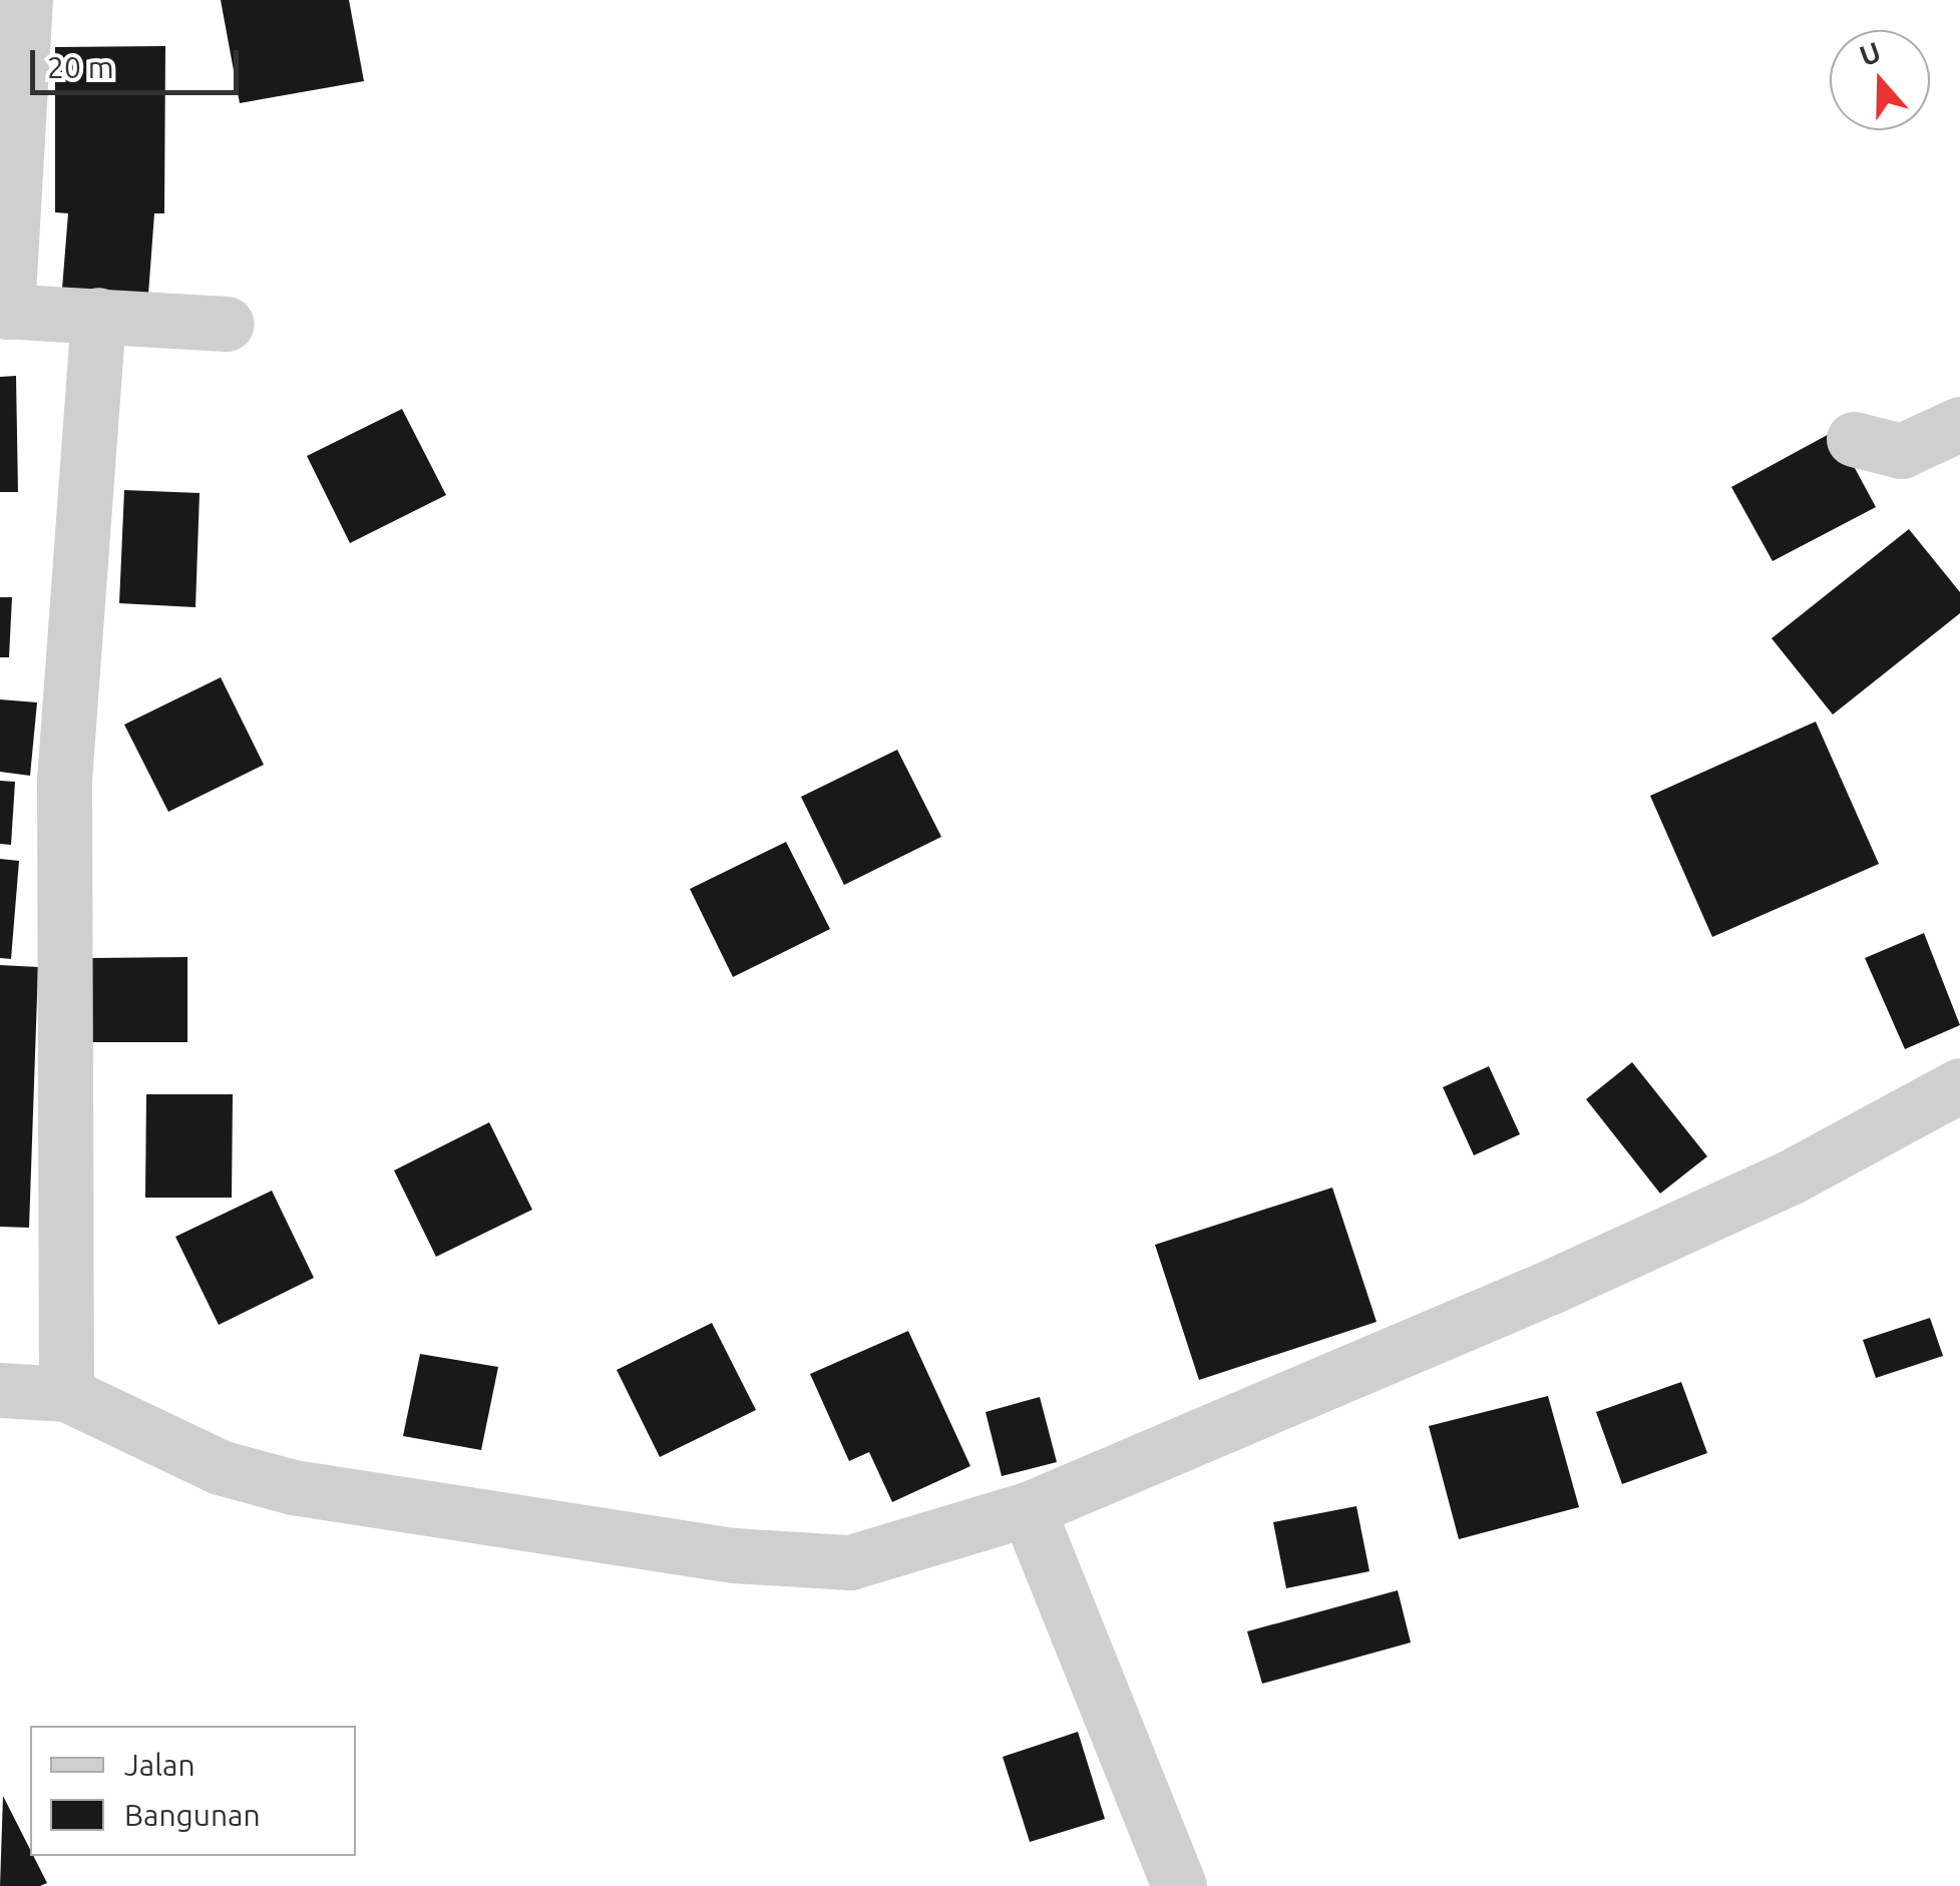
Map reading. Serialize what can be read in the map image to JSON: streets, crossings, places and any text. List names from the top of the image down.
{
  "legend": ["Jalan", "Bangunan"],
  "scale_bar": "20 m",
  "north": "top"
}
